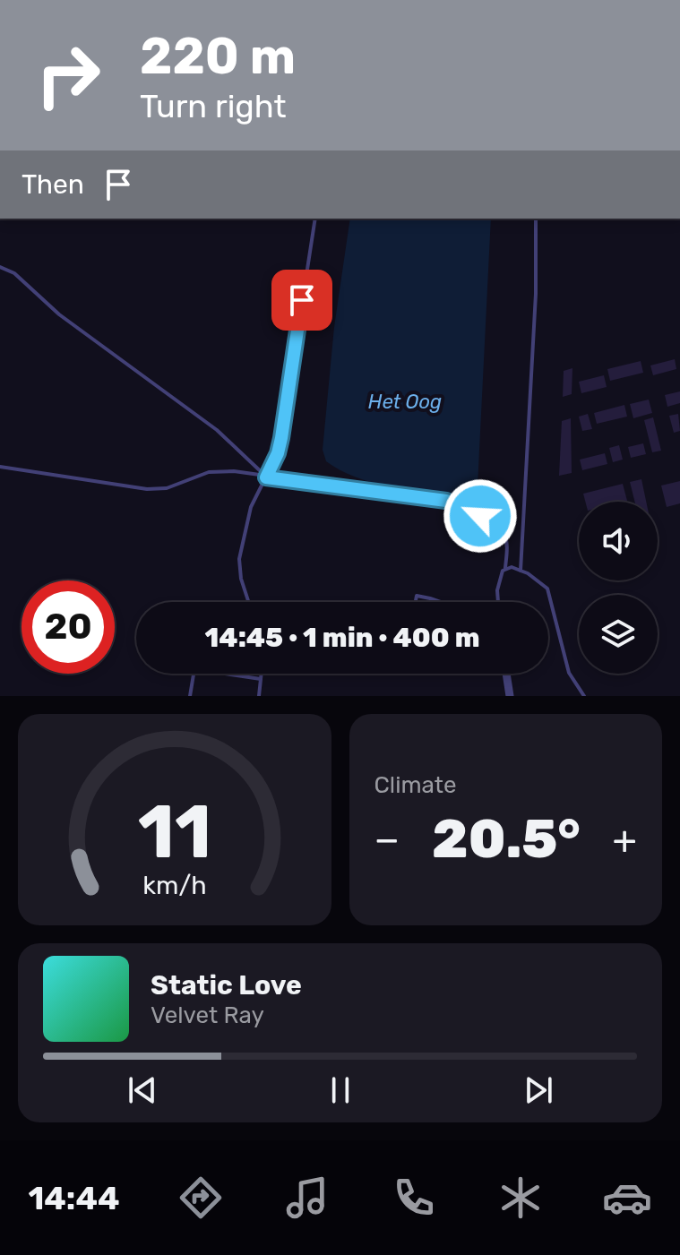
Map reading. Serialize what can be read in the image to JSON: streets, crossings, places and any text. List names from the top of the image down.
{
  "water": ["Het Oog"],
  "page": {
    "turn": ["220 m", "Turn right"],
    "then": "Then",
    "limit": "20",
    "trip": "14:45 · 1 min · 400 m",
    "tile": "Climate",
    "heat": ["−", "20.5°", "+"],
    "song": ["Static Love", "Velvet Ray"],
    "tabs": "14:44",
    "gauge": ["11", "km/h"]
  }
}
